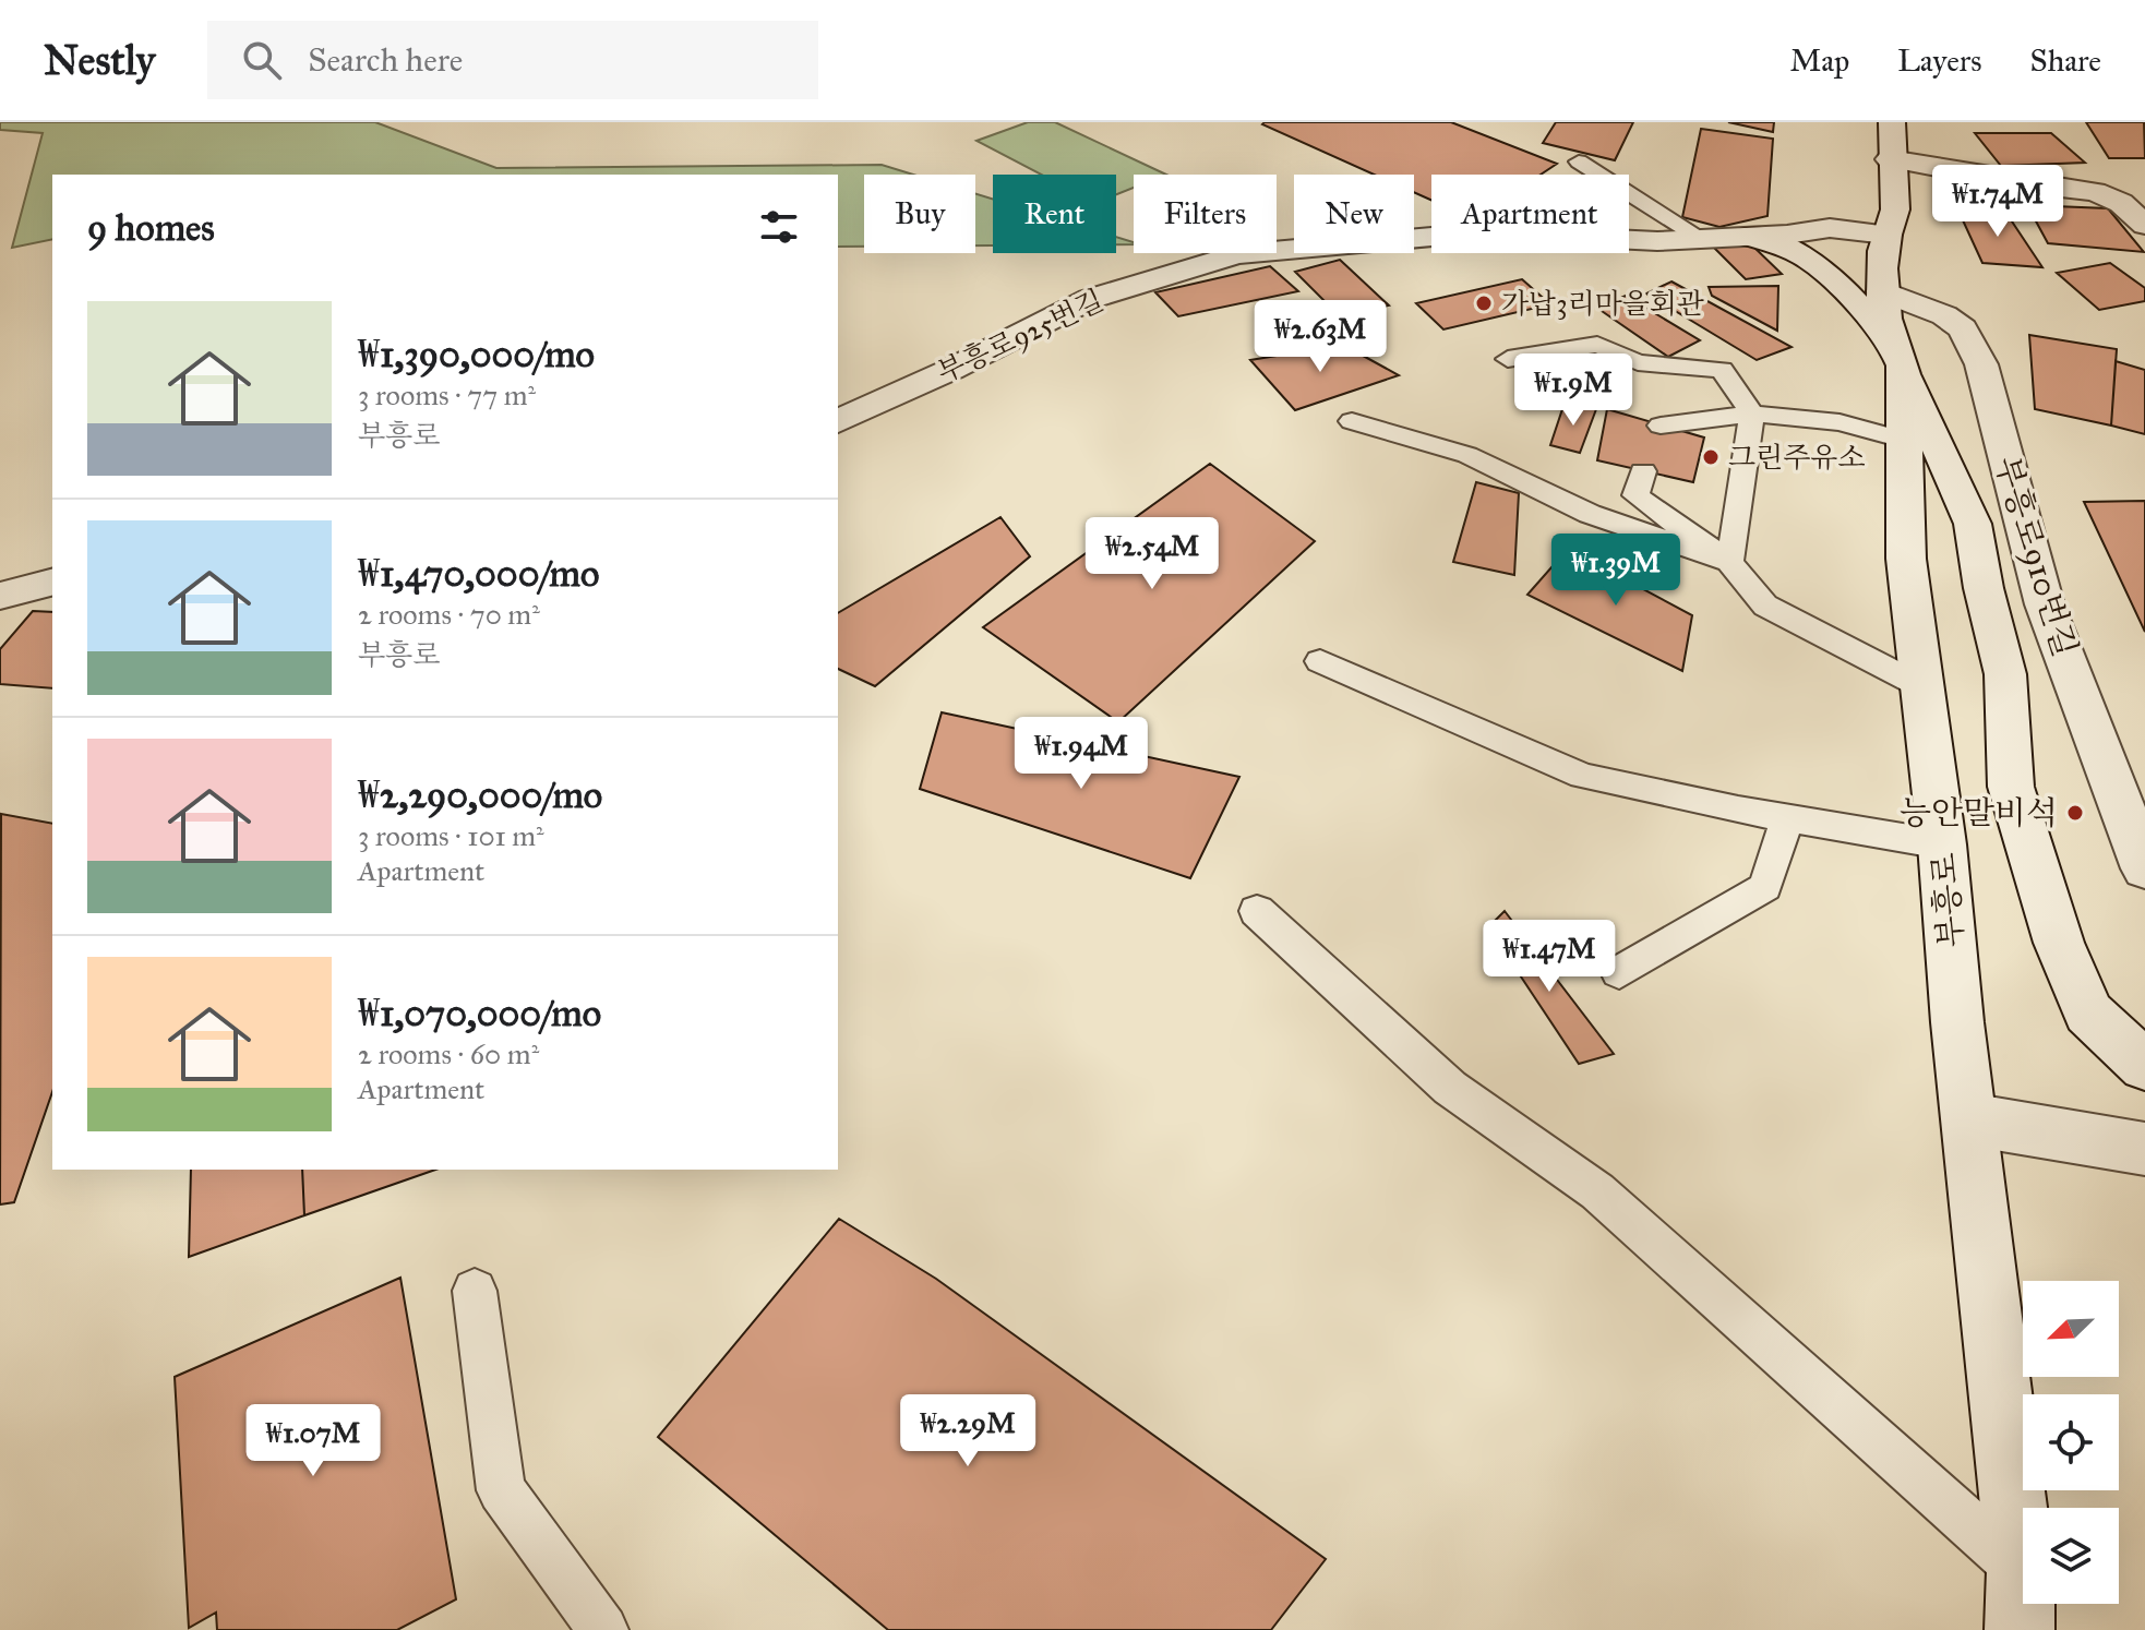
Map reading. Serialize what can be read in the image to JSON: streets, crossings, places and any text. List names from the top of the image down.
{
  "streets": {
    "street": ["부흥로925번길", "부흥로910번길", "부흥로"]
  },
  "crossings": [
    ["부흥로925번길", "부흥로"],
    ["부흥로910번길", "부흥로"]
  ],
  "places": ["가납3리마을회관", "그린주유소", "능안말비석"],
  "north": "bottom left",
  "page": {
    "header": "Nestly",
    "search": "Search here",
    "nav": ["Map", "Layers", "Share"],
    "price": [
      "₩1.74M",
      "₩2.63M",
      "₩1.9M",
      "₩2.54M",
      "₩1.39M",
      "₩1.94M",
      "₩1.47M",
      "₩2.29M",
      "₩1.07M"
    ],
    "chip": [
      "Buy",
      "Rent",
      "Filters",
      "New",
      "Apartment"
    ],
    "heading": "9 homes",
    "list": [
      {
        "name": "₩1,390,000/mo",
        "note": "3 rooms · 77 m² · 부흥로"
      },
      {
        "name": "₩1,470,000/mo",
        "note": "2 rooms · 70 m² · 부흥로"
      },
      {
        "name": "₩2,290,000/mo",
        "note": "3 rooms · 101 m² · Apartment"
      },
      {
        "name": "₩1,070,000/mo",
        "note": "2 rooms · 60 m² · Apartment"
      }
    ]
  }
}
